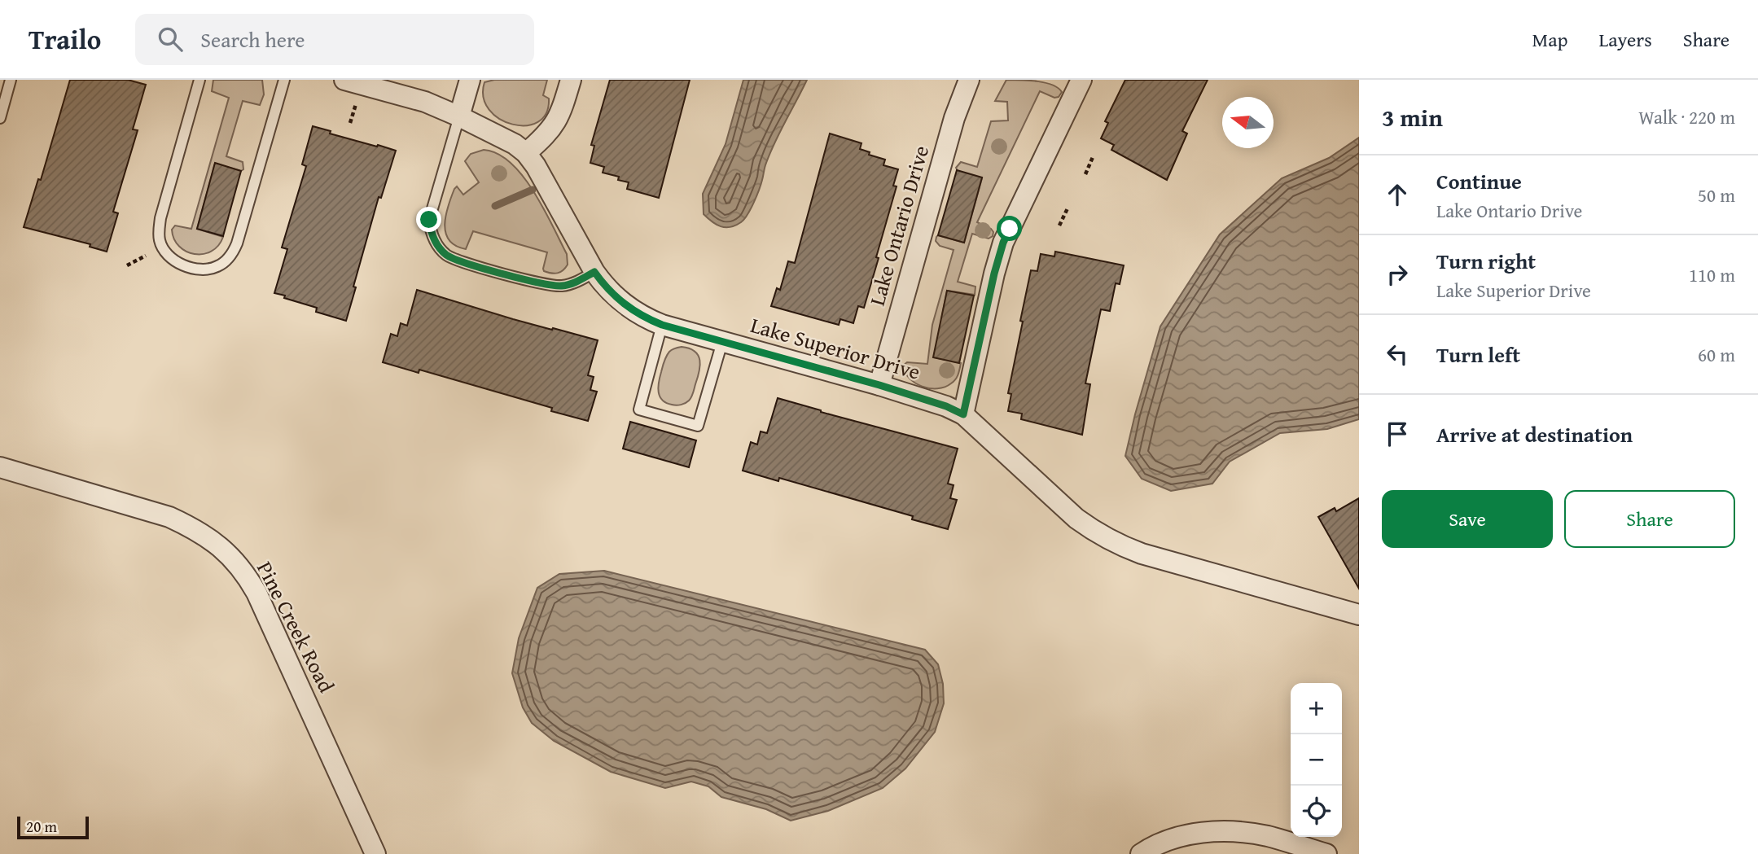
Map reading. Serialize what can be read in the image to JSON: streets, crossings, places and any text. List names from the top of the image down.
{
  "streets": {
    "street": ["Lake Ontario Drive", "Lake Superior Drive", "Pine Creek Road"]
  },
  "crossings": [
    ["Lake Ontario Drive", "Lake Superior Drive"]
  ],
  "scale_bar": "20 m",
  "north": "left",
  "page": {
    "header": "Trailo",
    "search": "Search here",
    "nav": ["Map", "Layers", "Share"],
    "heading": ["3 min", "Walk · 220 m"],
    "list": [
      ["Continue", "Lake Ontario Drive", "50 m"],
      ["Turn right", "Lake Superior Drive", "110 m"],
      ["Turn left", "60 m"],
      "Arrive at destination"
    ],
    "buttons": ["Save", "Share"],
    "map_buttons": ["+", "−"],
    "scale": "20 m"
  }
}
